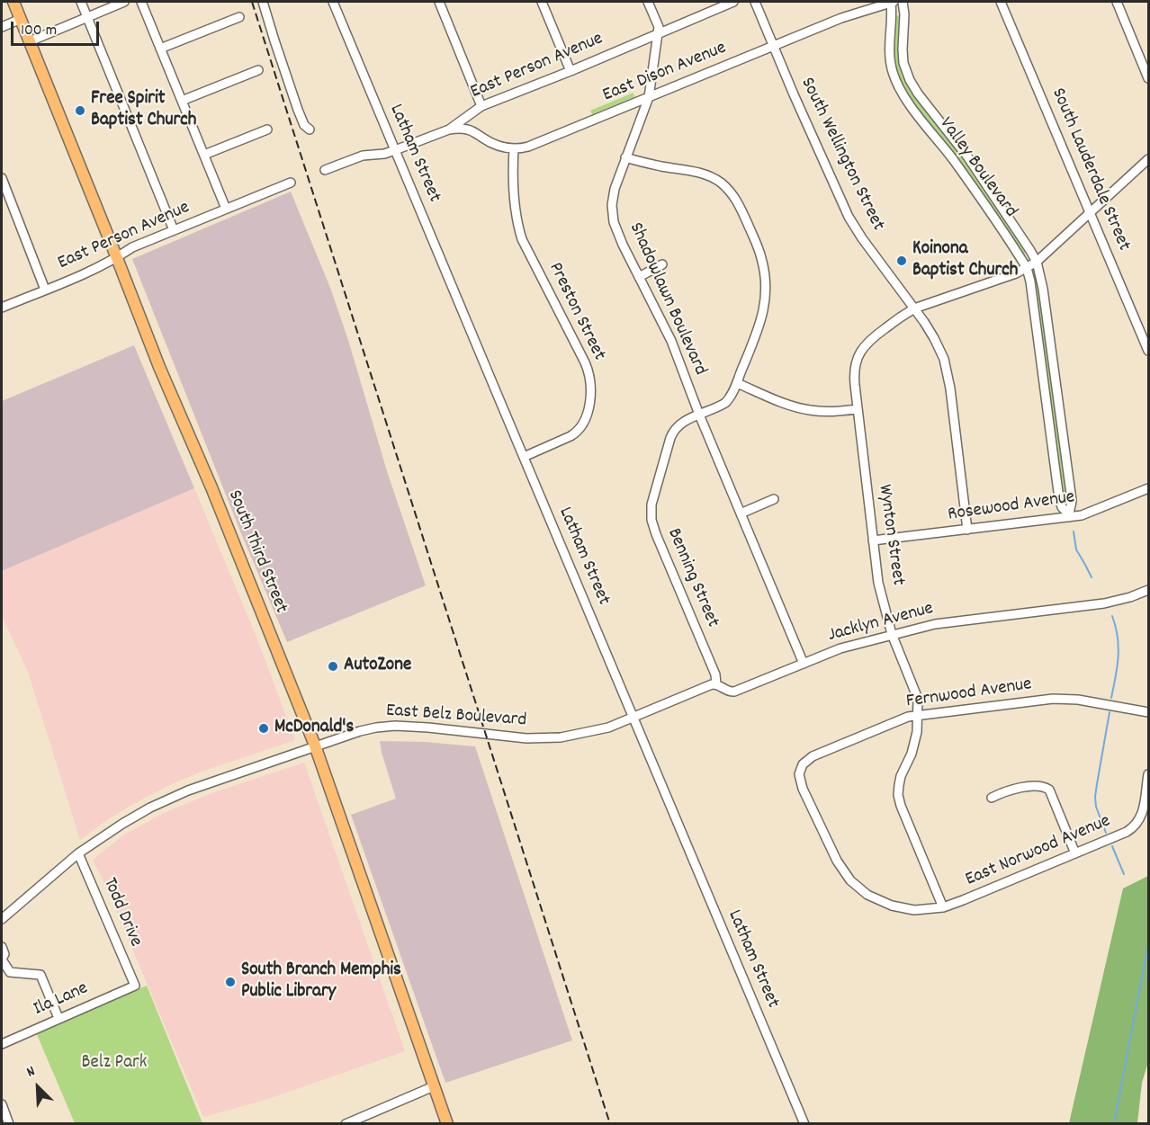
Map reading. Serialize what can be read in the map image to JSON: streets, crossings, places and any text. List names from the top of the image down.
{
  "streets": {
    "main road": ["South Third Street"],
    "street": [
      "East Person Avenue",
      "East Dison Avenue",
      "Latham Street",
      "South Wellington Street",
      "Valley Boulevard",
      "South Lauderdale Street",
      "Shadowlawn Boulevard",
      "Preston Street",
      "Rosewood Avenue",
      "Wynton Street",
      "Benning Street",
      "Jacklyn Avenue",
      "Fernwood Avenue",
      "East Belz Boulevard",
      "East Norwood Avenue",
      "Todd Drive",
      "Ila Lane"
    ]
  },
  "crossings": [
    ["East Person Avenue", "East Dison Avenue"],
    ["East Person Avenue", "Latham Street"],
    ["East Person Avenue", "Shadowlawn Boulevard"],
    ["East Person Avenue", "South Third Street"],
    ["East Dison Avenue", "South Wellington Street"],
    ["East Dison Avenue", "Valley Boulevard"],
    ["East Dison Avenue", "Shadowlawn Boulevard"],
    ["East Dison Avenue", "Preston Street"],
    ["Latham Street", "Preston Street"],
    ["Latham Street", "Jacklyn Avenue"],
    ["Latham Street", "East Belz Boulevard"],
    ["South Wellington Street", "Rosewood Avenue"],
    ["South Wellington Street", "Wynton Street"],
    ["Valley Boulevard", "Rosewood Avenue"],
    ["Valley Boulevard", "Wynton Street"],
    ["South Lauderdale Street", "Wynton Street"],
    ["Shadowlawn Boulevard", "Benning Street"],
    ["Shadowlawn Boulevard", "Jacklyn Avenue"],
    ["Rosewood Avenue", "Wynton Street"],
    ["Wynton Street", "Jacklyn Avenue"],
    ["Wynton Street", "Fernwood Avenue"],
    ["Wynton Street", "East Norwood Avenue"],
    ["South Third Street", "East Belz Boulevard"],
    ["Benning Street", "Jacklyn Avenue"],
    ["Jacklyn Avenue", "East Belz Boulevard"],
    ["Fernwood Avenue", "East Norwood Avenue"],
    ["East Belz Boulevard", "Todd Drive"],
    ["Todd Drive", "Ila Lane"]
  ],
  "parks": ["Belz Park"],
  "places": [
    "Free Spirit Baptist Church",
    "Koinona Baptist Church",
    "AutoZone",
    "McDonald's",
    "South Branch Memphis Public Library"
  ],
  "scale_bar": "100 m",
  "north": "top left"
}
